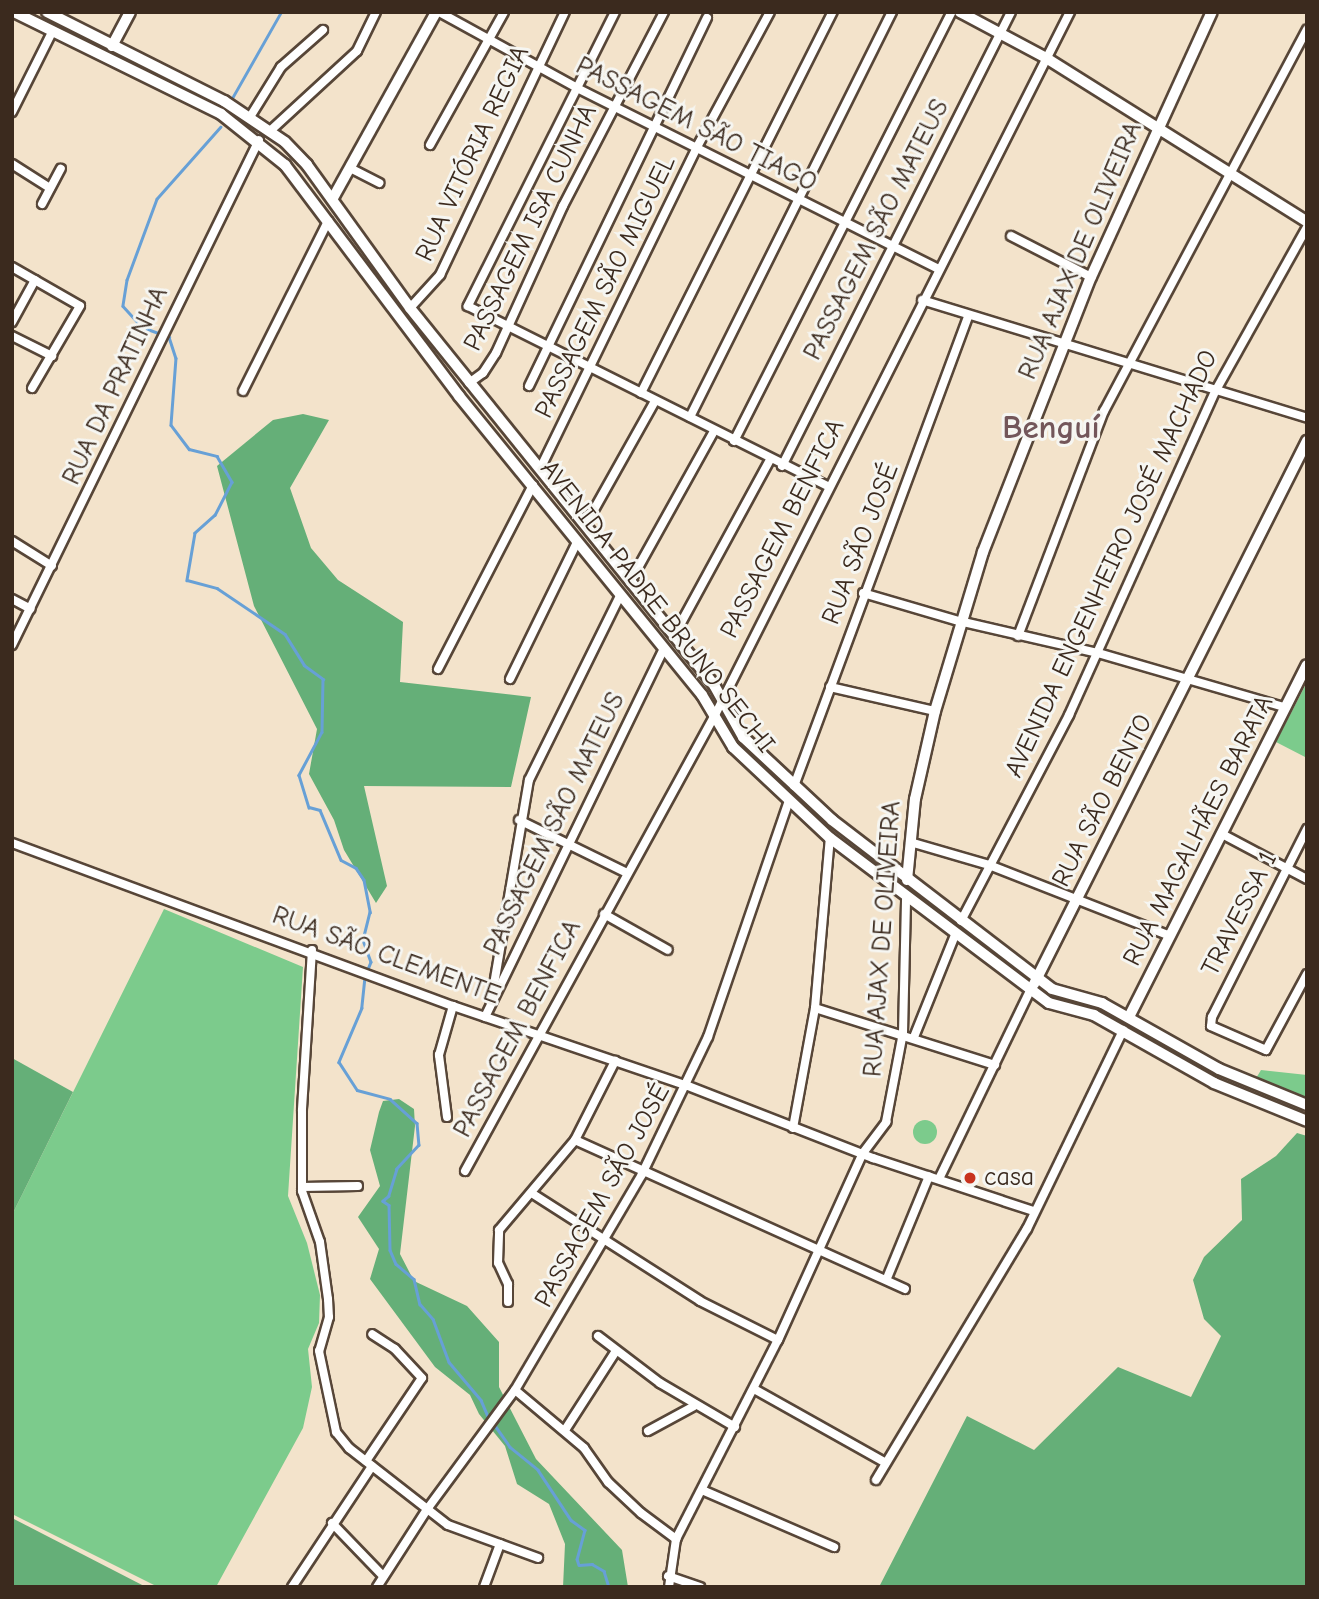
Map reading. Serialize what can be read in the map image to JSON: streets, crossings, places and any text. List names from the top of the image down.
{
  "streets": {
    "main road": ["RUA AJAX DE OLIVEIRA", "AVENIDA PADRE BRUNO SECHI"],
    "street": [
      "PASSAGEM SÃO TIAGO",
      "RUA VITÓRIA REGIA",
      "PASSAGEM ISA CUNHA",
      "PASSAGEM SÃO MATEUS",
      "PASSAGEM SÃO MIGUEL",
      "RUA DA PRATINHA",
      "PASSAGEM BENFICA",
      "RUA SÃO JOSÉ",
      "AVENIDA ENGENHEIRO JOSÉ MACHADO",
      "RUA SÃO BENTO",
      "RUA MAGALHÃES BARATA",
      "TRAVESSA 1",
      "RUA SÃO CLEMENTE",
      "PASSAGEM SÃO JOSÉ"
    ]
  },
  "crossings": [
    ["PASSAGEM SÃO TIAGO", "RUA VITÓRIA REGIA"],
    ["PASSAGEM SÃO TIAGO", "PASSAGEM ISA CUNHA"],
    ["PASSAGEM SÃO TIAGO", "PASSAGEM SÃO MATEUS"],
    ["PASSAGEM SÃO TIAGO", "PASSAGEM SÃO MIGUEL"],
    ["PASSAGEM SÃO TIAGO", "PASSAGEM BENFICA"],
    ["RUA VITÓRIA REGIA", "AVENIDA PADRE BRUNO SECHI"],
    ["PASSAGEM ISA CUNHA", "AVENIDA PADRE BRUNO SECHI"],
    ["PASSAGEM SÃO MATEUS", "AVENIDA PADRE BRUNO SECHI"],
    ["PASSAGEM SÃO MATEUS", "RUA SÃO CLEMENTE"],
    ["RUA AJAX DE OLIVEIRA", "AVENIDA PADRE BRUNO SECHI"],
    ["RUA AJAX DE OLIVEIRA", "RUA SÃO CLEMENTE"],
    ["PASSAGEM SÃO MIGUEL", "AVENIDA PADRE BRUNO SECHI"],
    ["RUA DA PRATINHA", "AVENIDA PADRE BRUNO SECHI"],
    ["PASSAGEM BENFICA", "AVENIDA PADRE BRUNO SECHI"],
    ["PASSAGEM BENFICA", "RUA SÃO CLEMENTE"],
    ["RUA SÃO JOSÉ", "AVENIDA PADRE BRUNO SECHI"],
    ["AVENIDA ENGENHEIRO JOSÉ MACHADO", "AVENIDA PADRE BRUNO SECHI"],
    ["AVENIDA PADRE BRUNO SECHI", "RUA SÃO BENTO"],
    ["AVENIDA PADRE BRUNO SECHI", "RUA MAGALHÃES BARATA"],
    ["AVENIDA PADRE BRUNO SECHI", "PASSAGEM SÃO JOSÉ"],
    ["RUA SÃO BENTO", "RUA SÃO CLEMENTE"],
    ["RUA SÃO CLEMENTE", "PASSAGEM SÃO JOSÉ"]
  ],
  "districts": ["Benguí"],
  "places": ["casa"]
}
